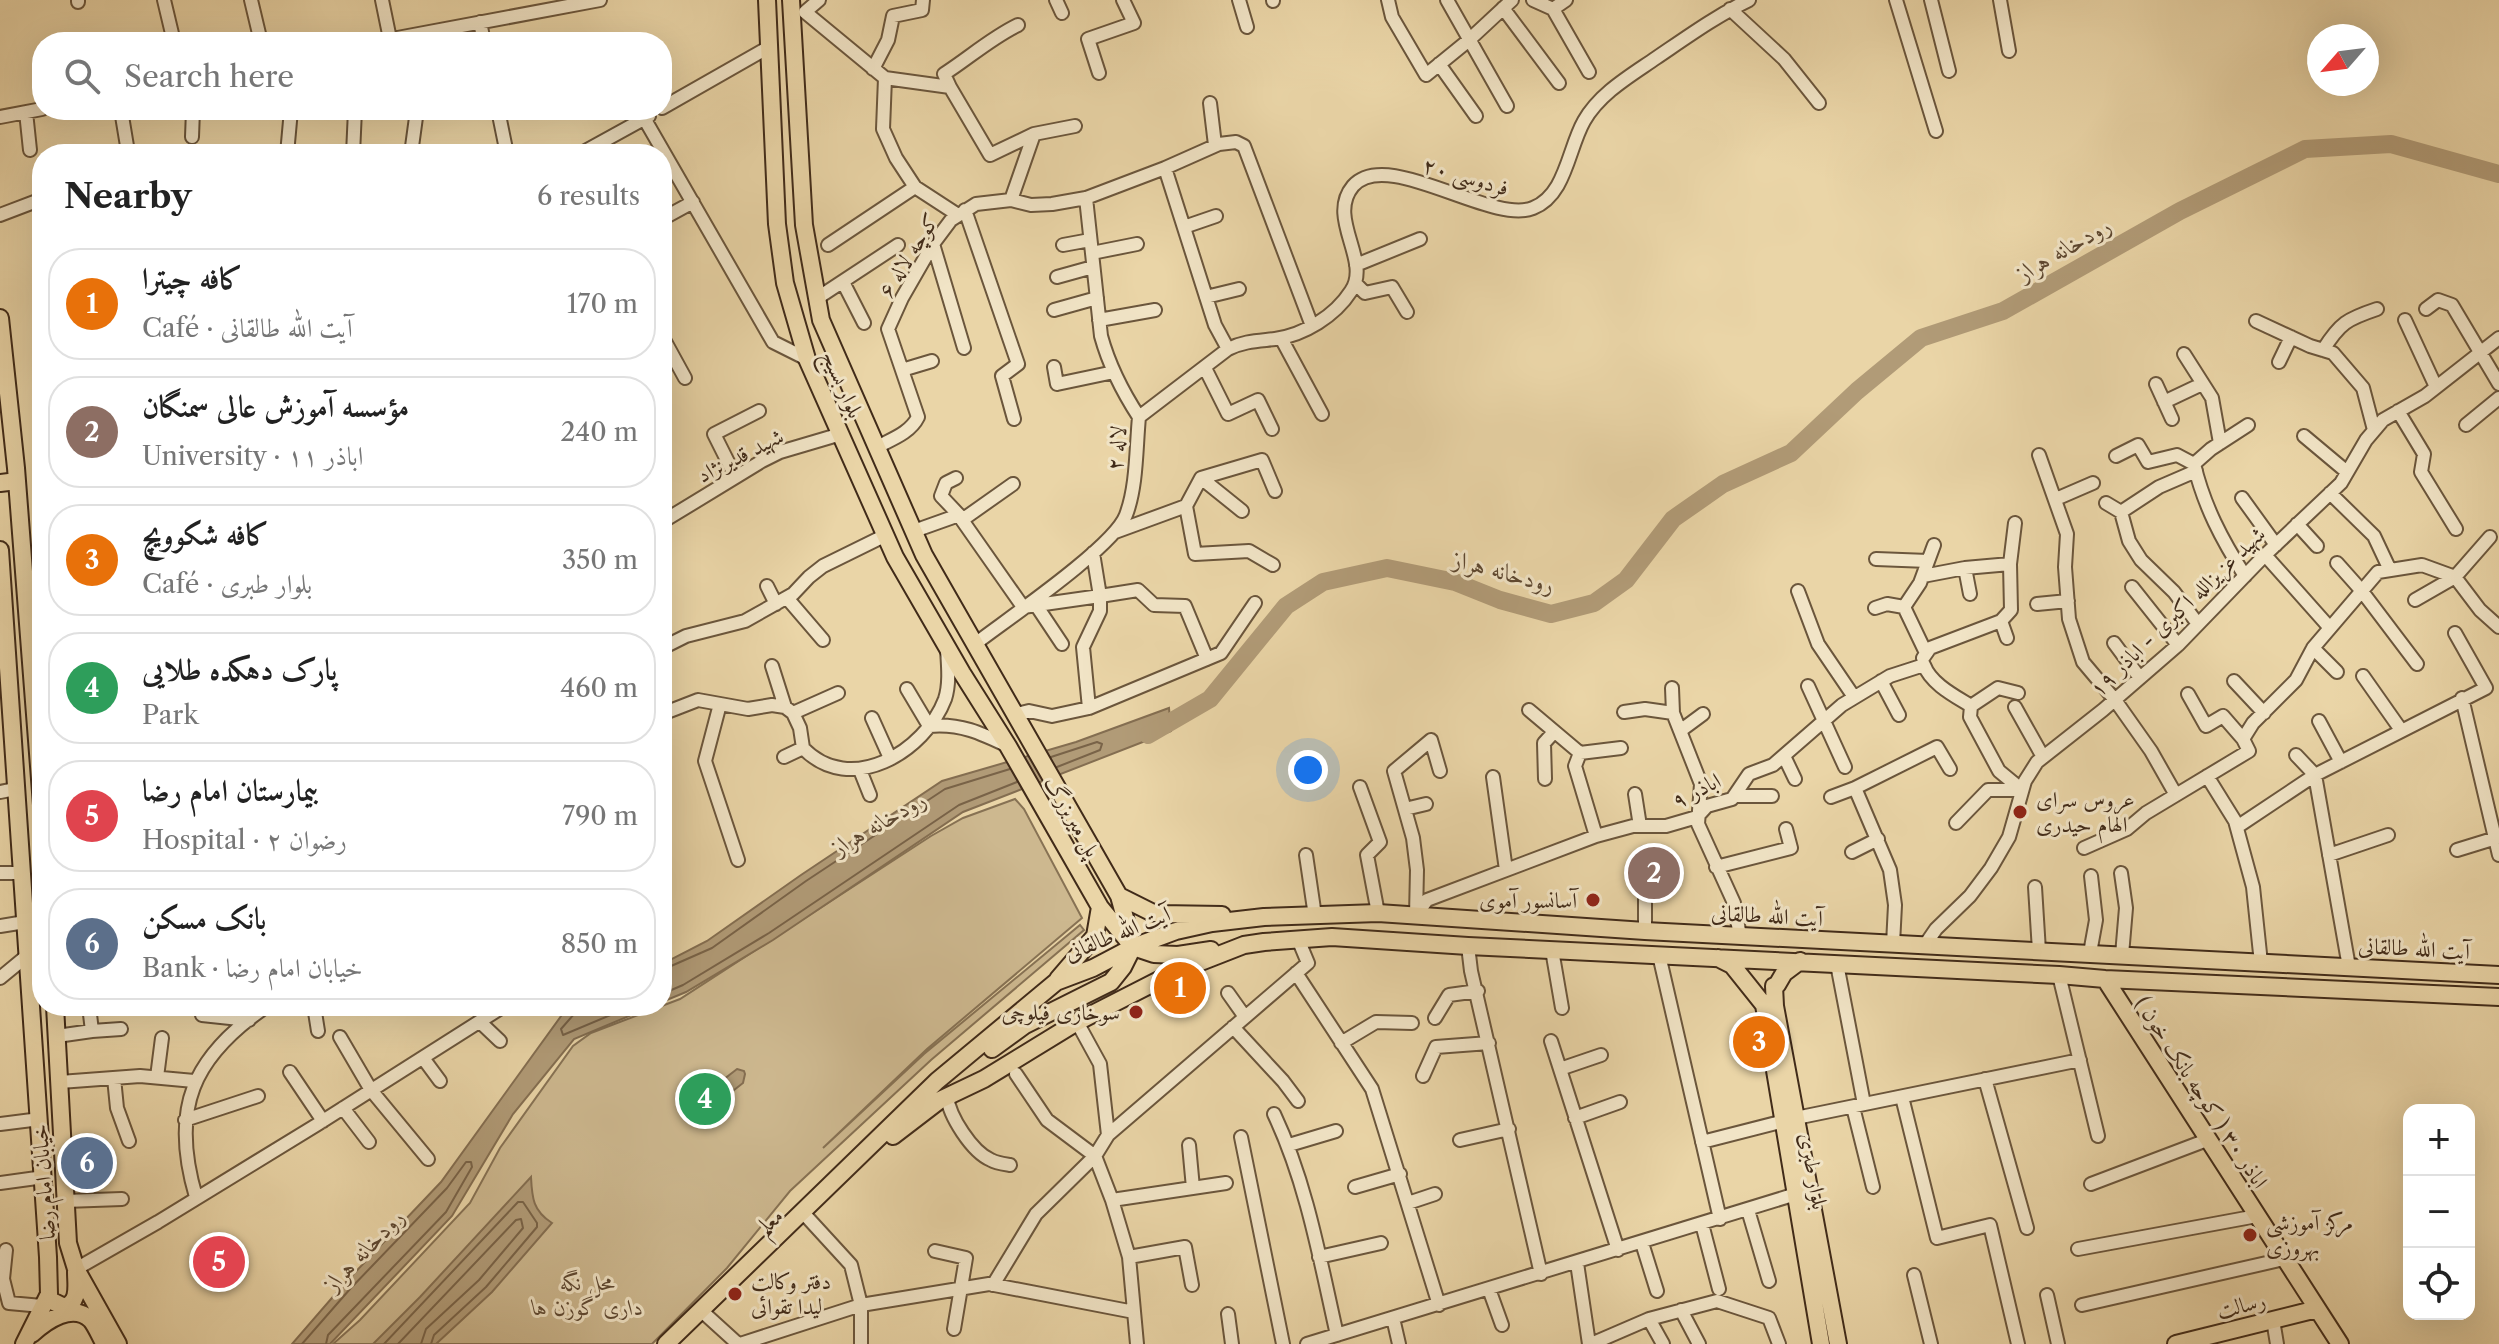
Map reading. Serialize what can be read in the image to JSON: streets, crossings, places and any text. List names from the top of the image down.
{
  "streets": {
    "main road": [
      "بلوار بسیج",
      "پل میربزرگ",
      "آیت الله طالقانی",
      "اباذر ۳۰ ( کوچه بانک خون )",
      "بلوار طبری",
      "خیابان امام رضا",
      "معلم",
      "رسالت"
    ],
    "street": [
      "فردوسی ۲۰",
      "کوچه لاله ۶",
      "لاله ۲",
      "شهید قدیرنژاد",
      "شهید عزیزالله اکبری - اباذر ۱۹",
      "اباذر ۹"
    ]
  },
  "crossings": [
    ["کوچه لاله ۶", "بلوار بسیج"],
    ["کوچه لاله ۶", "لاله ۲"],
    ["بلوار بسیج", "لاله ۲"],
    ["بلوار بسیج", "شهید قدیرنژاد"],
    ["بلوار بسیج", "پل میربزرگ"],
    ["شهید عزیزالله اکبری - اباذر ۱۹", "آیت الله طالقانی"],
    ["اباذر ۹", "آیت الله طالقانی"],
    ["پل میربزرگ", "آیت الله طالقانی"],
    ["آیت الله طالقانی", "اباذر ۳۰ ( کوچه بانک خون )"],
    ["آیت الله طالقانی", "معلم"],
    ["اباذر ۳۰ ( کوچه بانک خون )", "رسالت"]
  ],
  "water": ["رودخانه هراز"],
  "parks": ["محل نگه داری گوزن ها"],
  "places": [
    "عروس سرای الهام حیدری",
    "آسانسور آموی",
    "سوخاری فیلوچی",
    "مرکز آموزشی بهروزی",
    "دفتر وکالت لیدا تقوائی"
  ],
  "north": "bottom left",
  "page": {
    "search": "Search here",
    "heading": ["Nearby", "6 results"],
    "list": [
      {
        "mark": "1",
        "name": "کافه چیترا",
        "note": "Café · آیت الله طالقانی",
        "value": "170 m"
      },
      {
        "mark": "2",
        "name": "مؤسسه آموزش عالی سمنگان",
        "note": "University · اباذر ۱۱",
        "value": "240 m"
      },
      {
        "mark": "3",
        "name": "کافه شکوویچ",
        "note": "Café · بلوار طبری",
        "value": "350 m"
      },
      {
        "mark": "4",
        "name": "پارک دهکده طلایی",
        "note": "Park",
        "value": "460 m"
      },
      {
        "mark": "5",
        "name": "بیمارستان امام رضا",
        "note": "Hospital · رضوان ۲",
        "value": "790 m"
      },
      {
        "mark": "6",
        "name": "بانک مسکن",
        "note": "Bank · خیابان امام رضا",
        "value": "850 m"
      }
    ],
    "pins": [
      "2",
      "1",
      "3",
      "4",
      "6",
      "5"
    ],
    "map_buttons": ["+", "−"]
  }
}
